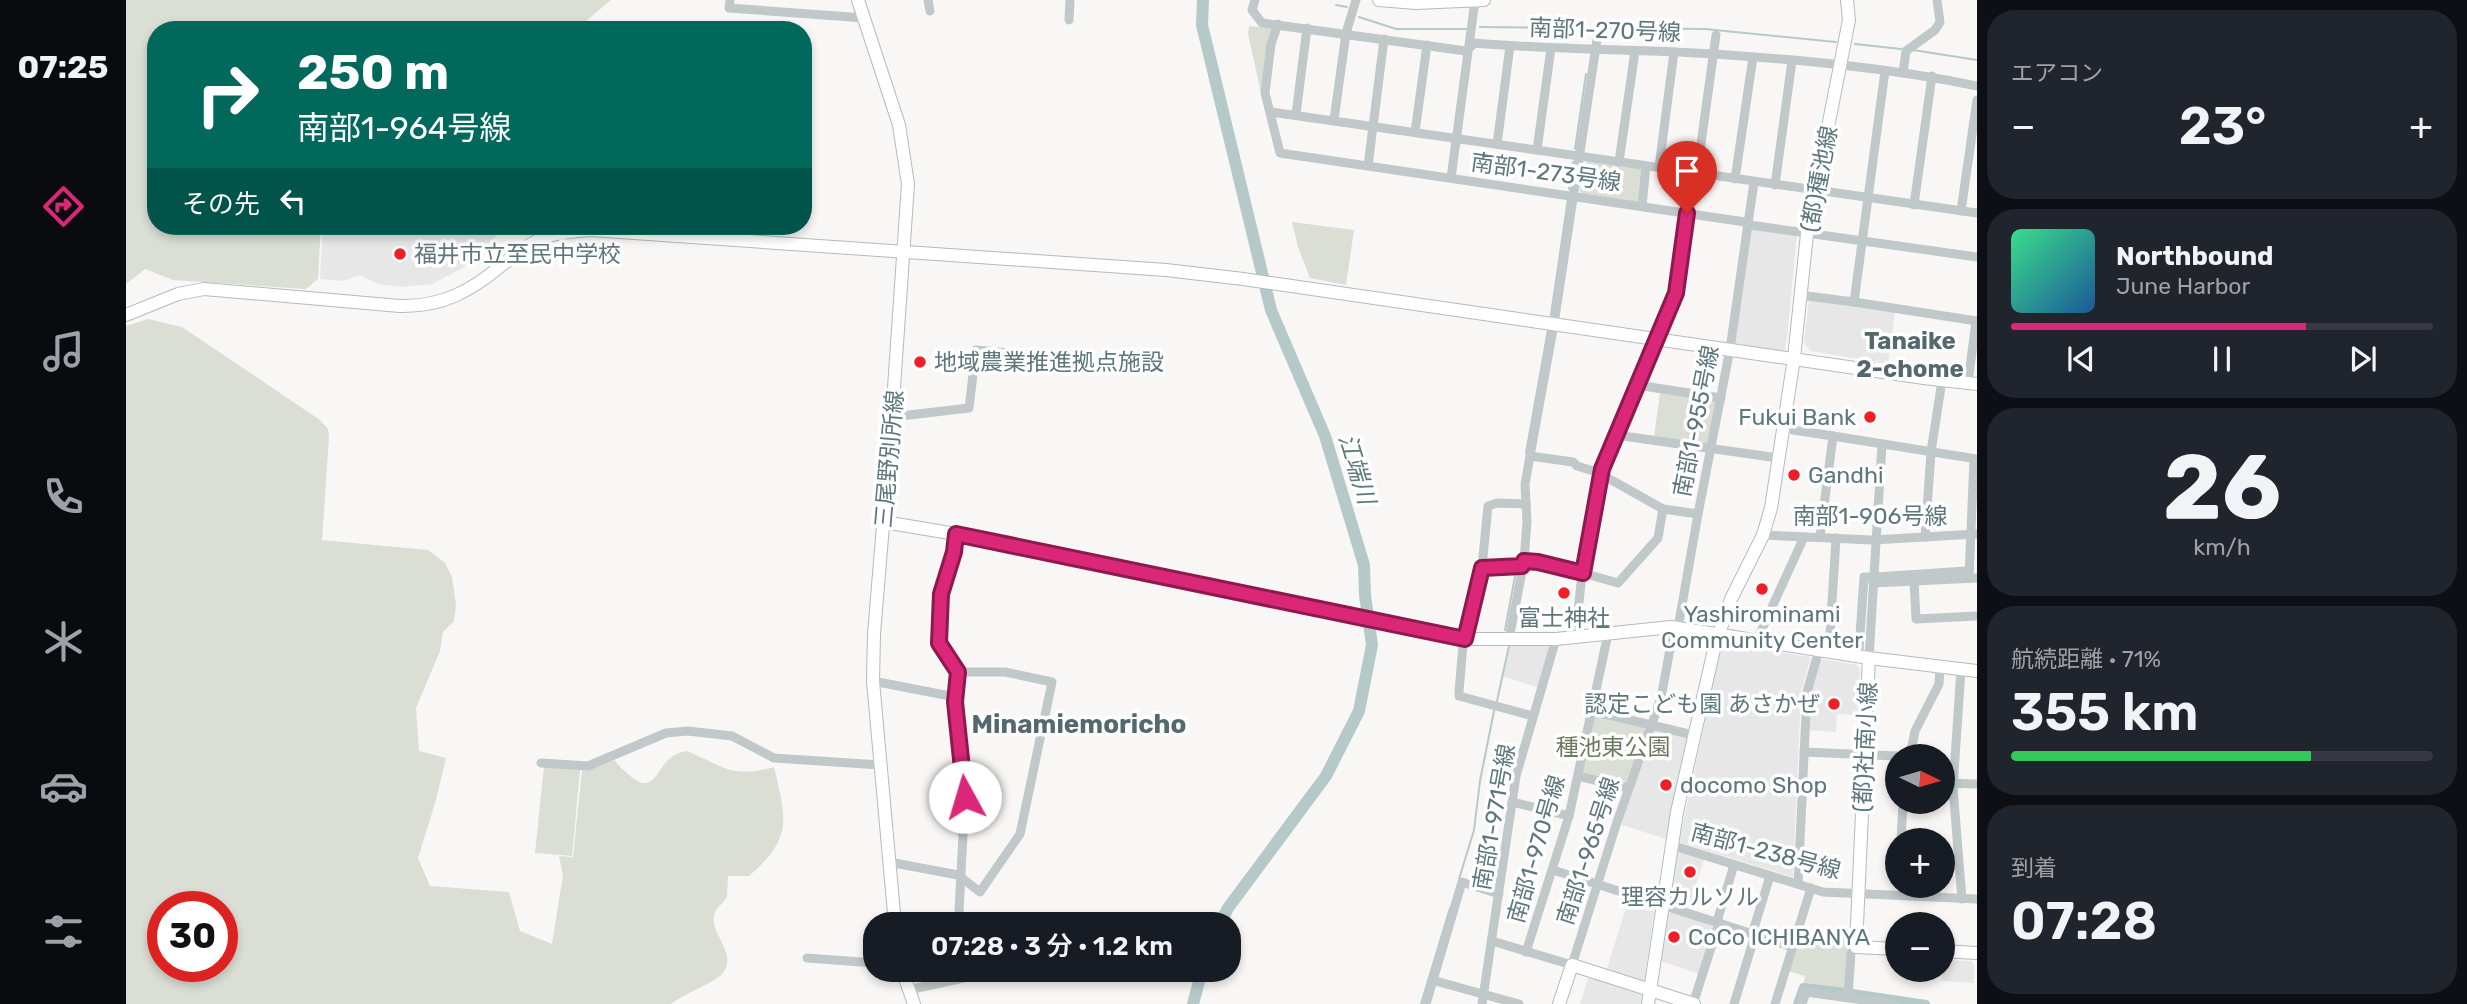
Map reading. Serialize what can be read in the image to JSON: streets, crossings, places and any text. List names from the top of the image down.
{
  "streets": {
    "street": [
      "南部1-270号線",
      "南部1-273号線",
      "(都)種池線",
      "南部1-955号線",
      "三尾野別所線",
      "南部1-906号線",
      "(都)社南小線",
      "南部1-971号線",
      "南部1-970号線",
      "南部1-965号線",
      "南部1-238号線"
    ]
  },
  "crossings": [
    ["南部1-270号線", "南部1-273号線"],
    ["南部1-270号線", "(都)種池線"],
    ["南部1-273号線", "(都)種池線"],
    ["南部1-273号線", "南部1-955号線"],
    ["(都)種池線", "南部1-906号線"],
    ["(都)種池線", "(都)社南小線"],
    ["(都)種池線", "南部1-238号線"],
    ["南部1-955号線", "(都)社南小線"],
    ["南部1-955号線", "南部1-965号線"],
    ["三尾野別所線", "(都)社南小線"],
    ["(都)社南小線", "南部1-971号線"],
    ["(都)社南小線", "南部1-970号線"],
    ["(都)社南小線", "南部1-965号線"],
    ["(都)社南小線", "南部1-238号線"]
  ],
  "districts": ["Tanaike 2-chome", "Minamiemoricho"],
  "water": ["江端川"],
  "parks": ["種池東公園"],
  "places": [
    "福井市立至民中学校",
    "地域農業推進拠点施設",
    "Fukui Bank",
    "Gandhi",
    "Yashirominami Community Center",
    "富士神社",
    "認定こども園 あさかぜ",
    "docomo Shop",
    "理容カルソル",
    "CoCo ICHIBANYA"
  ],
  "north": "right",
  "page": {
    "tabs": "07:25",
    "tile": [
      "エアコン",
      ["26", "km/h"],
      ["航続距離 · 71%", "355 km"],
      ["到着", "07:28"]
    ],
    "turn": ["250 m", "南部1-964号線"],
    "heat": ["−", "23°", "+"],
    "then": "その先",
    "song": ["Northbound", "June Harbor"],
    "map_buttons": ["+", "−"],
    "limit": "30",
    "trip": "07:28 · 3 分 · 1.2 km"
  }
}
